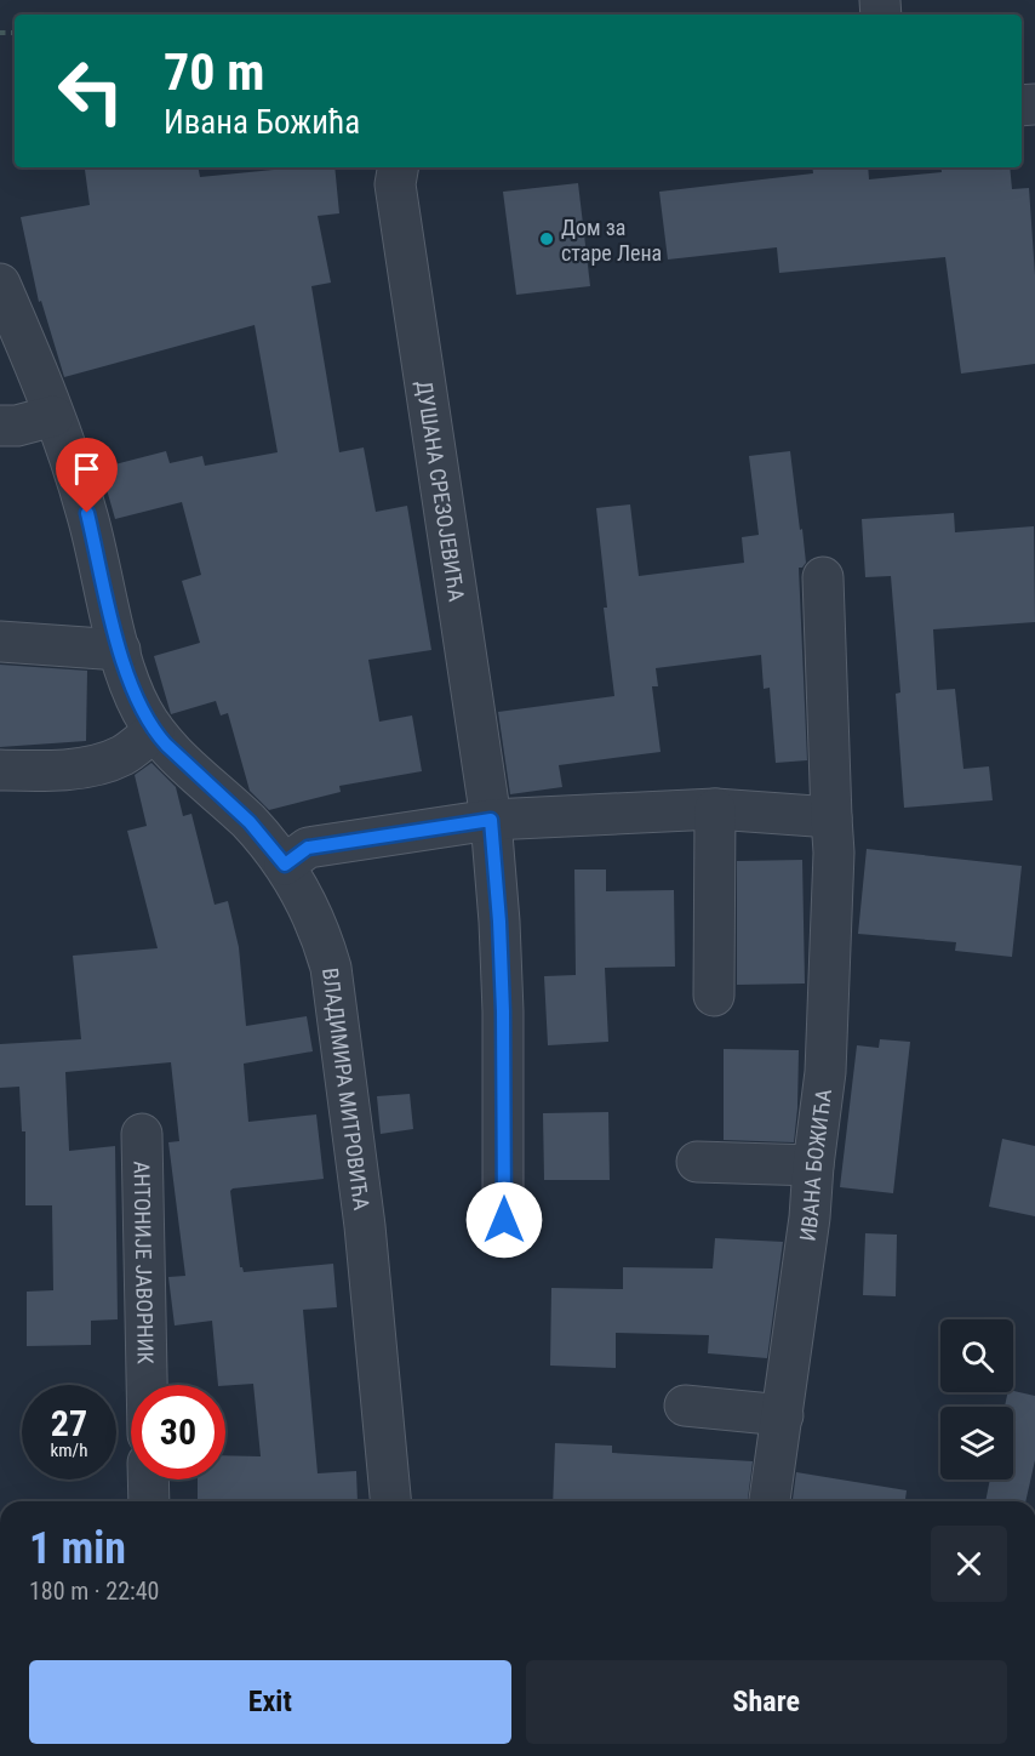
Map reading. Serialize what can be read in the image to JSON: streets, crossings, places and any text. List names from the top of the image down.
{
  "streets": {
    "street": [
      "ДУШАНА СРЕЗОЈЕВИЋА",
      "ВЛАДИМИРА МИТРОВИЋА",
      "ИВАНА БОЖИЋА",
      "АНТОНИЈЕ ЈАВОРНИК"
    ]
  },
  "places": ["Дом за старе Лена"],
  "page": {
    "turn": ["70 m", "Ивана Божића"],
    "speed": "27 km/h",
    "limit": "30",
    "heading": ["1 min", "180 m · 22:40"],
    "buttons": ["Exit", "Share"]
  }
}
